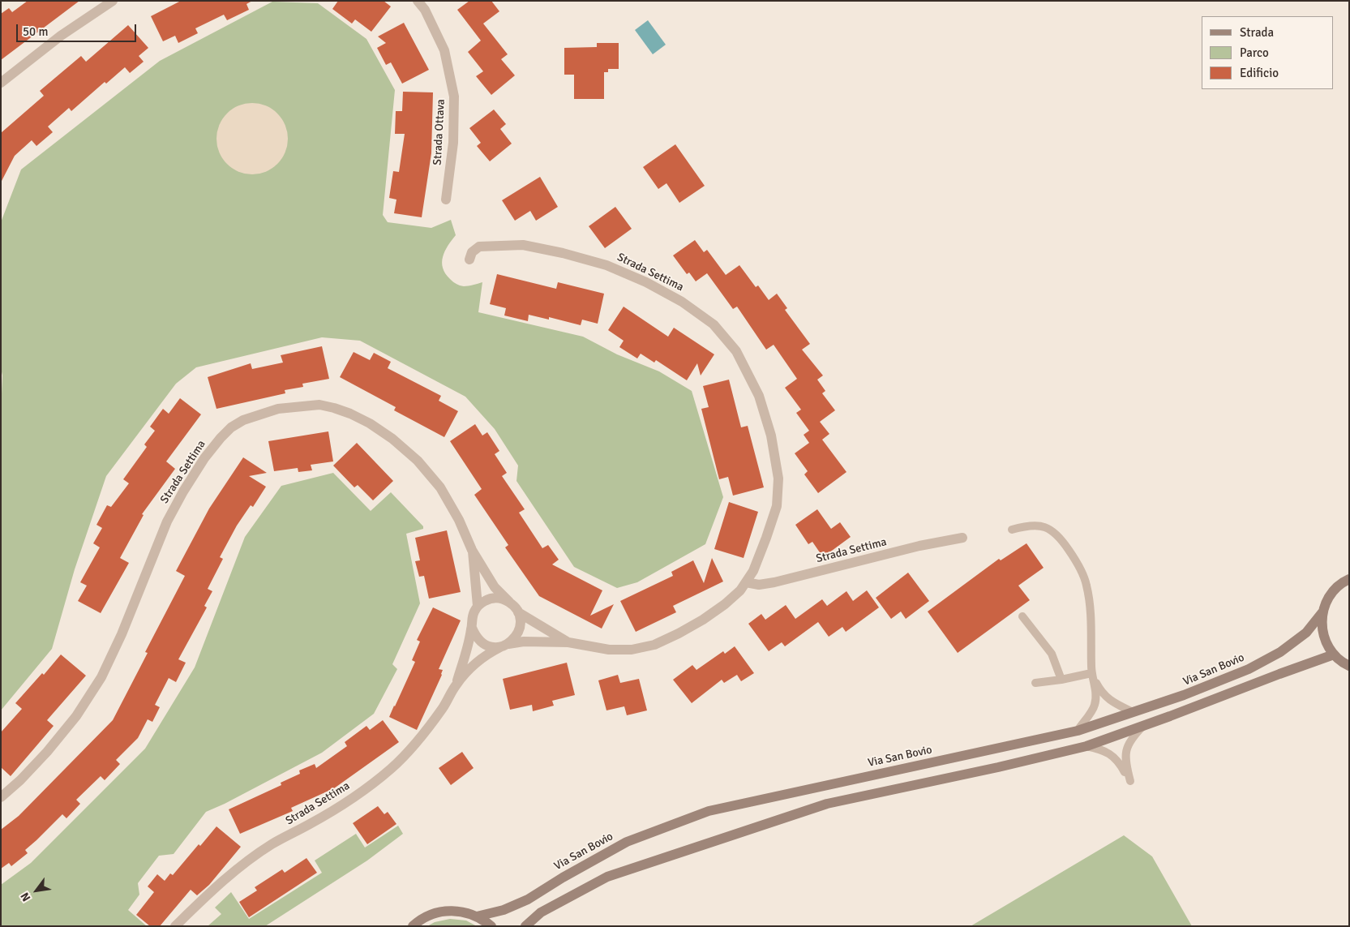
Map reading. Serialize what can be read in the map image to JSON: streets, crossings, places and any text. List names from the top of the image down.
{
  "streets": {
    "main road": ["Via San Bovio"],
    "street": ["Strada Ottava", "Strada Settima"]
  },
  "legend": ["Strada", "Parco", "Edificio"],
  "scale_bar": "50 m",
  "north": "bottom left"
}
